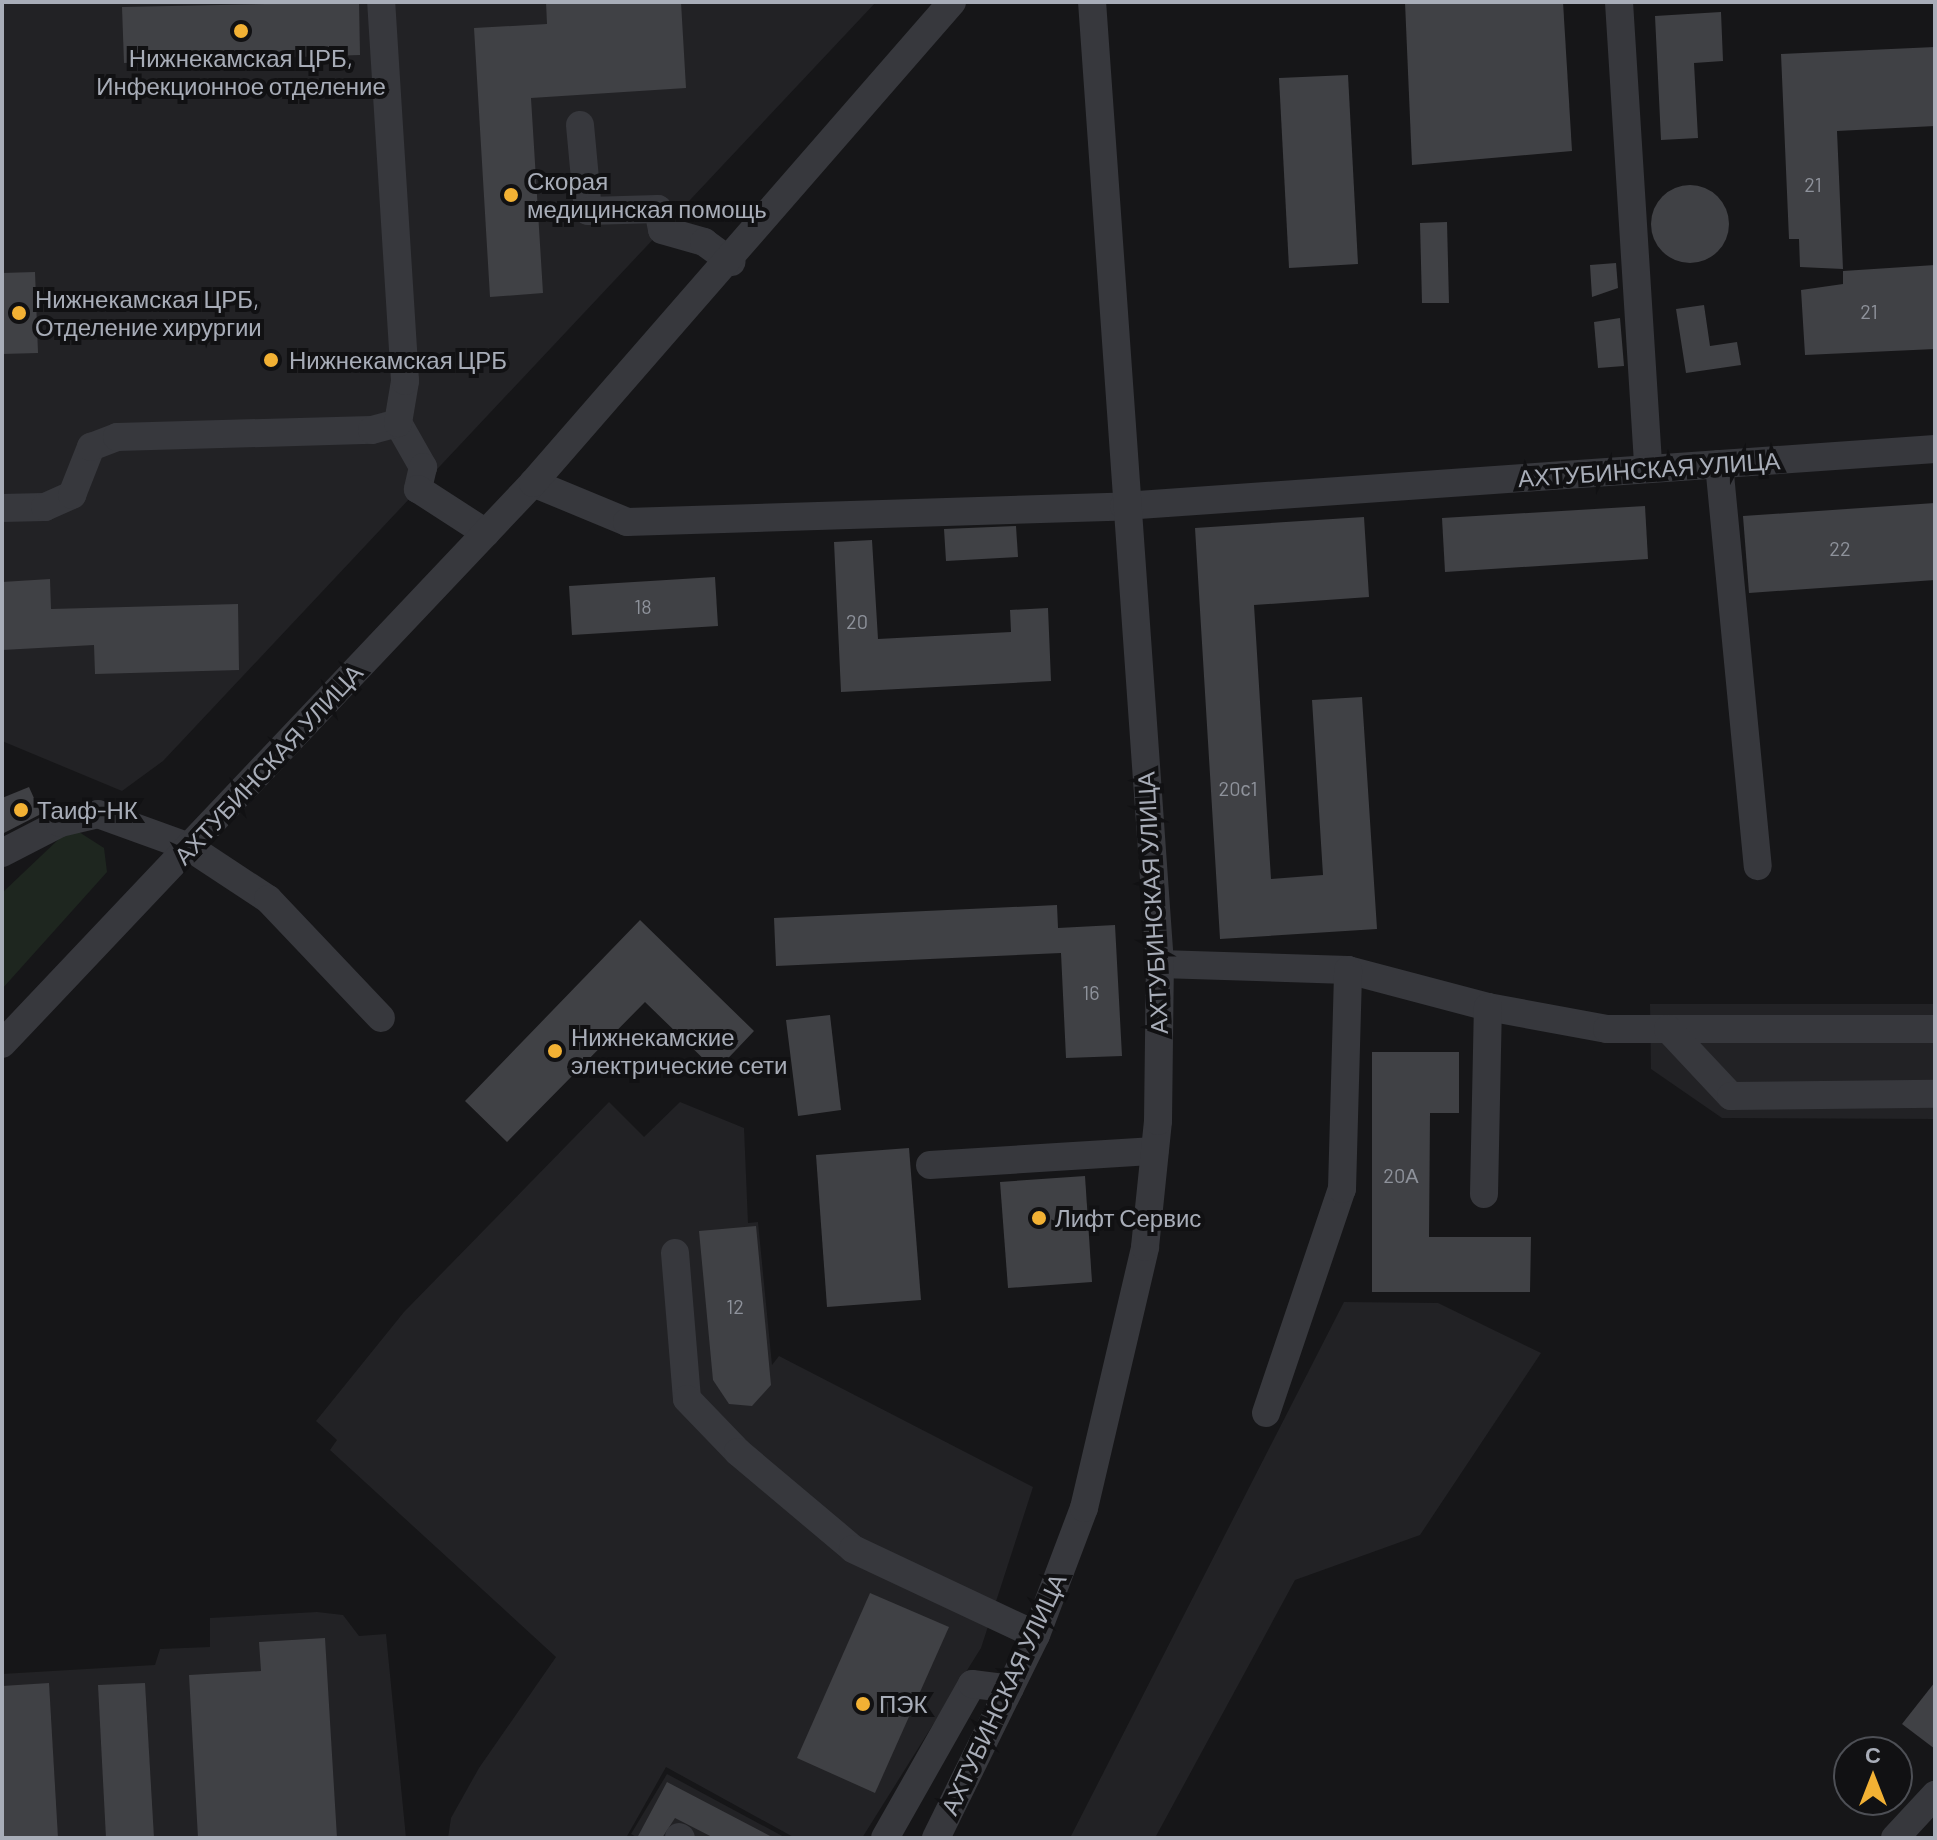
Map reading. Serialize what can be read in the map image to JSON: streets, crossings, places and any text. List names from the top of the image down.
{
  "streets": {
    "street": ["АХТУБИНСКАЯ УЛИЦА"]
  },
  "places": [
    "Нижнекамская ЦРБ, Инфекционное отделение",
    "Скорая медицинская помощь",
    "Нижнекамская ЦРБ, Отделение хирургии",
    "Нижнекамская ЦРБ",
    "Таиф-НК",
    "Нижнекамские электрические сети",
    "Лифт Сервис",
    "ПЭК"
  ],
  "house_numbers": [
    "21",
    "21",
    "22",
    "18",
    "20",
    "20с1",
    "16",
    "20А",
    "12"
  ],
  "north": "top"
}
